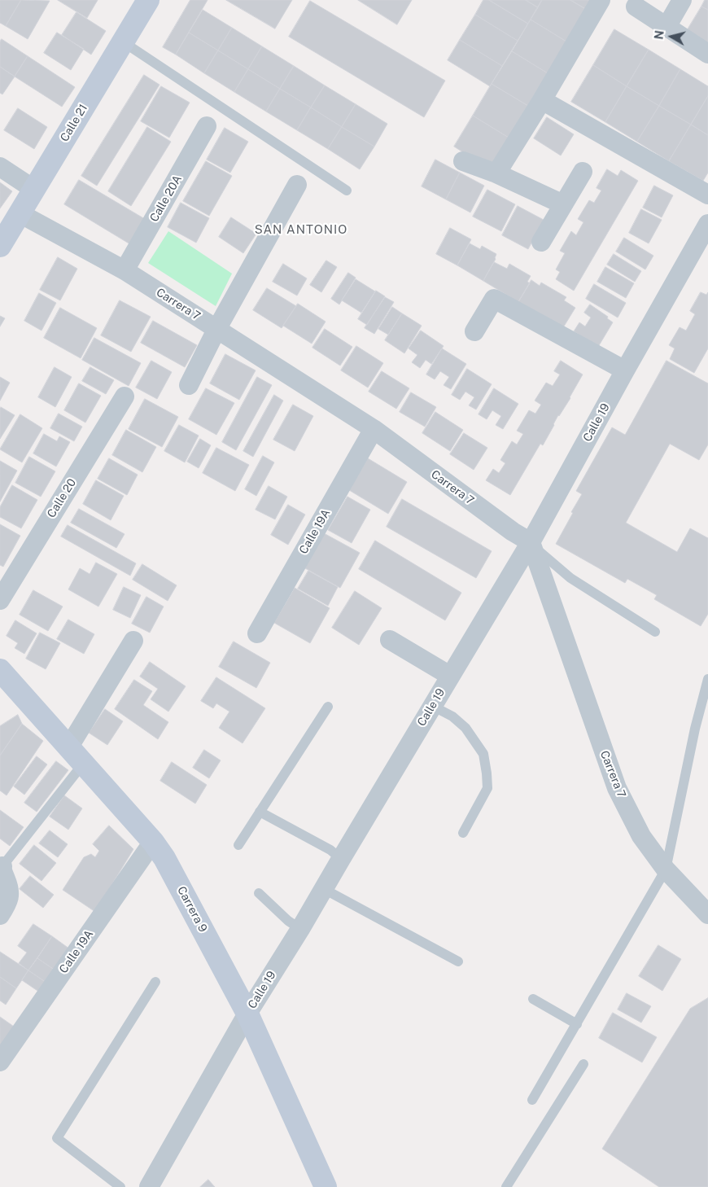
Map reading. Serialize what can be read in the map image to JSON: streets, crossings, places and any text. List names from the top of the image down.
{
  "streets": {
    "main road": ["Calle 21", "Carrera 9"],
    "street": [
      "Calle 20A",
      "Carrera 7",
      "Calle 19",
      "Calle 20",
      "Calle 19A"
    ]
  },
  "crossings": [
    ["Calle 21", "Carrera 7"],
    ["Calle 20A", "Carrera 7"],
    ["Carrera 7", "Calle 19"],
    ["Carrera 7", "Calle 19A"],
    ["Calle 19", "Carrera 9"],
    ["Calle 19A", "Carrera 9"]
  ],
  "districts": ["SAN ANTONIO"],
  "north": "left"
}
